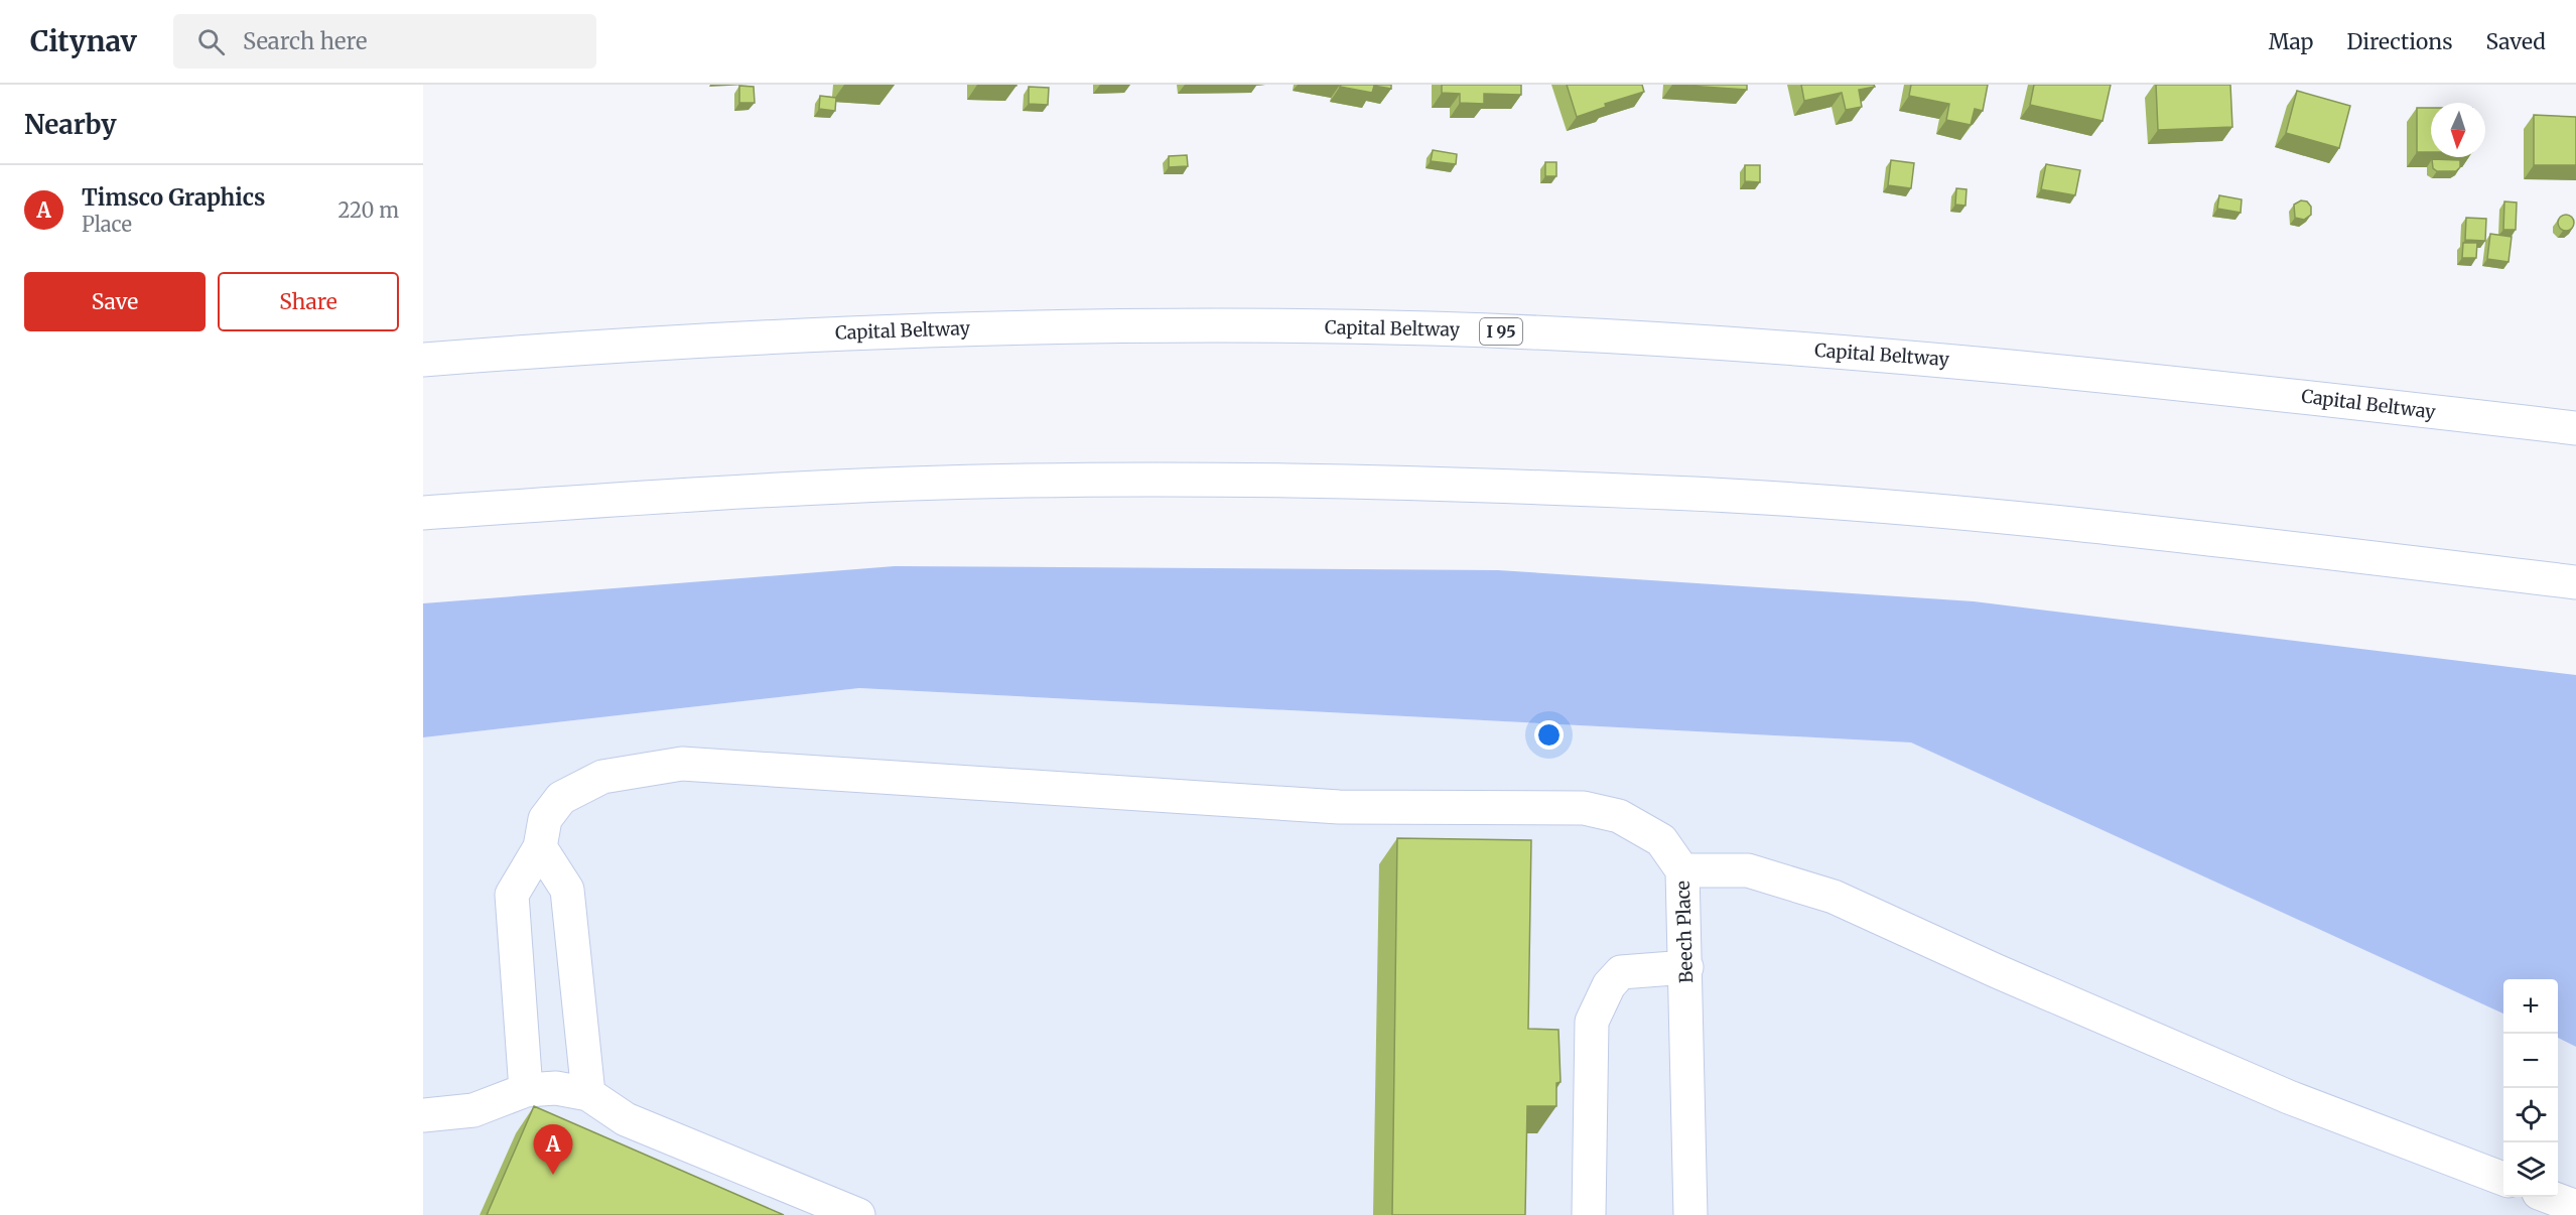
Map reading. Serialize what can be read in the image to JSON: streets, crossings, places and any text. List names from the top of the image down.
{
  "streets": {
    "main road": ["Capital Beltway", "I 95", "Beech Place"]
  },
  "north": "bottom",
  "page": {
    "header": "Citynav",
    "search": "Search here",
    "nav": ["Map", "Directions", "Saved"],
    "heading": "Nearby",
    "list": [
      {
        "mark": "A",
        "name": "Timsco Graphics",
        "note": "Place",
        "value": "220 m"
      }
    ],
    "buttons": ["Save", "Share"],
    "map_buttons": ["+", "−"],
    "pins": "A"
  }
}
